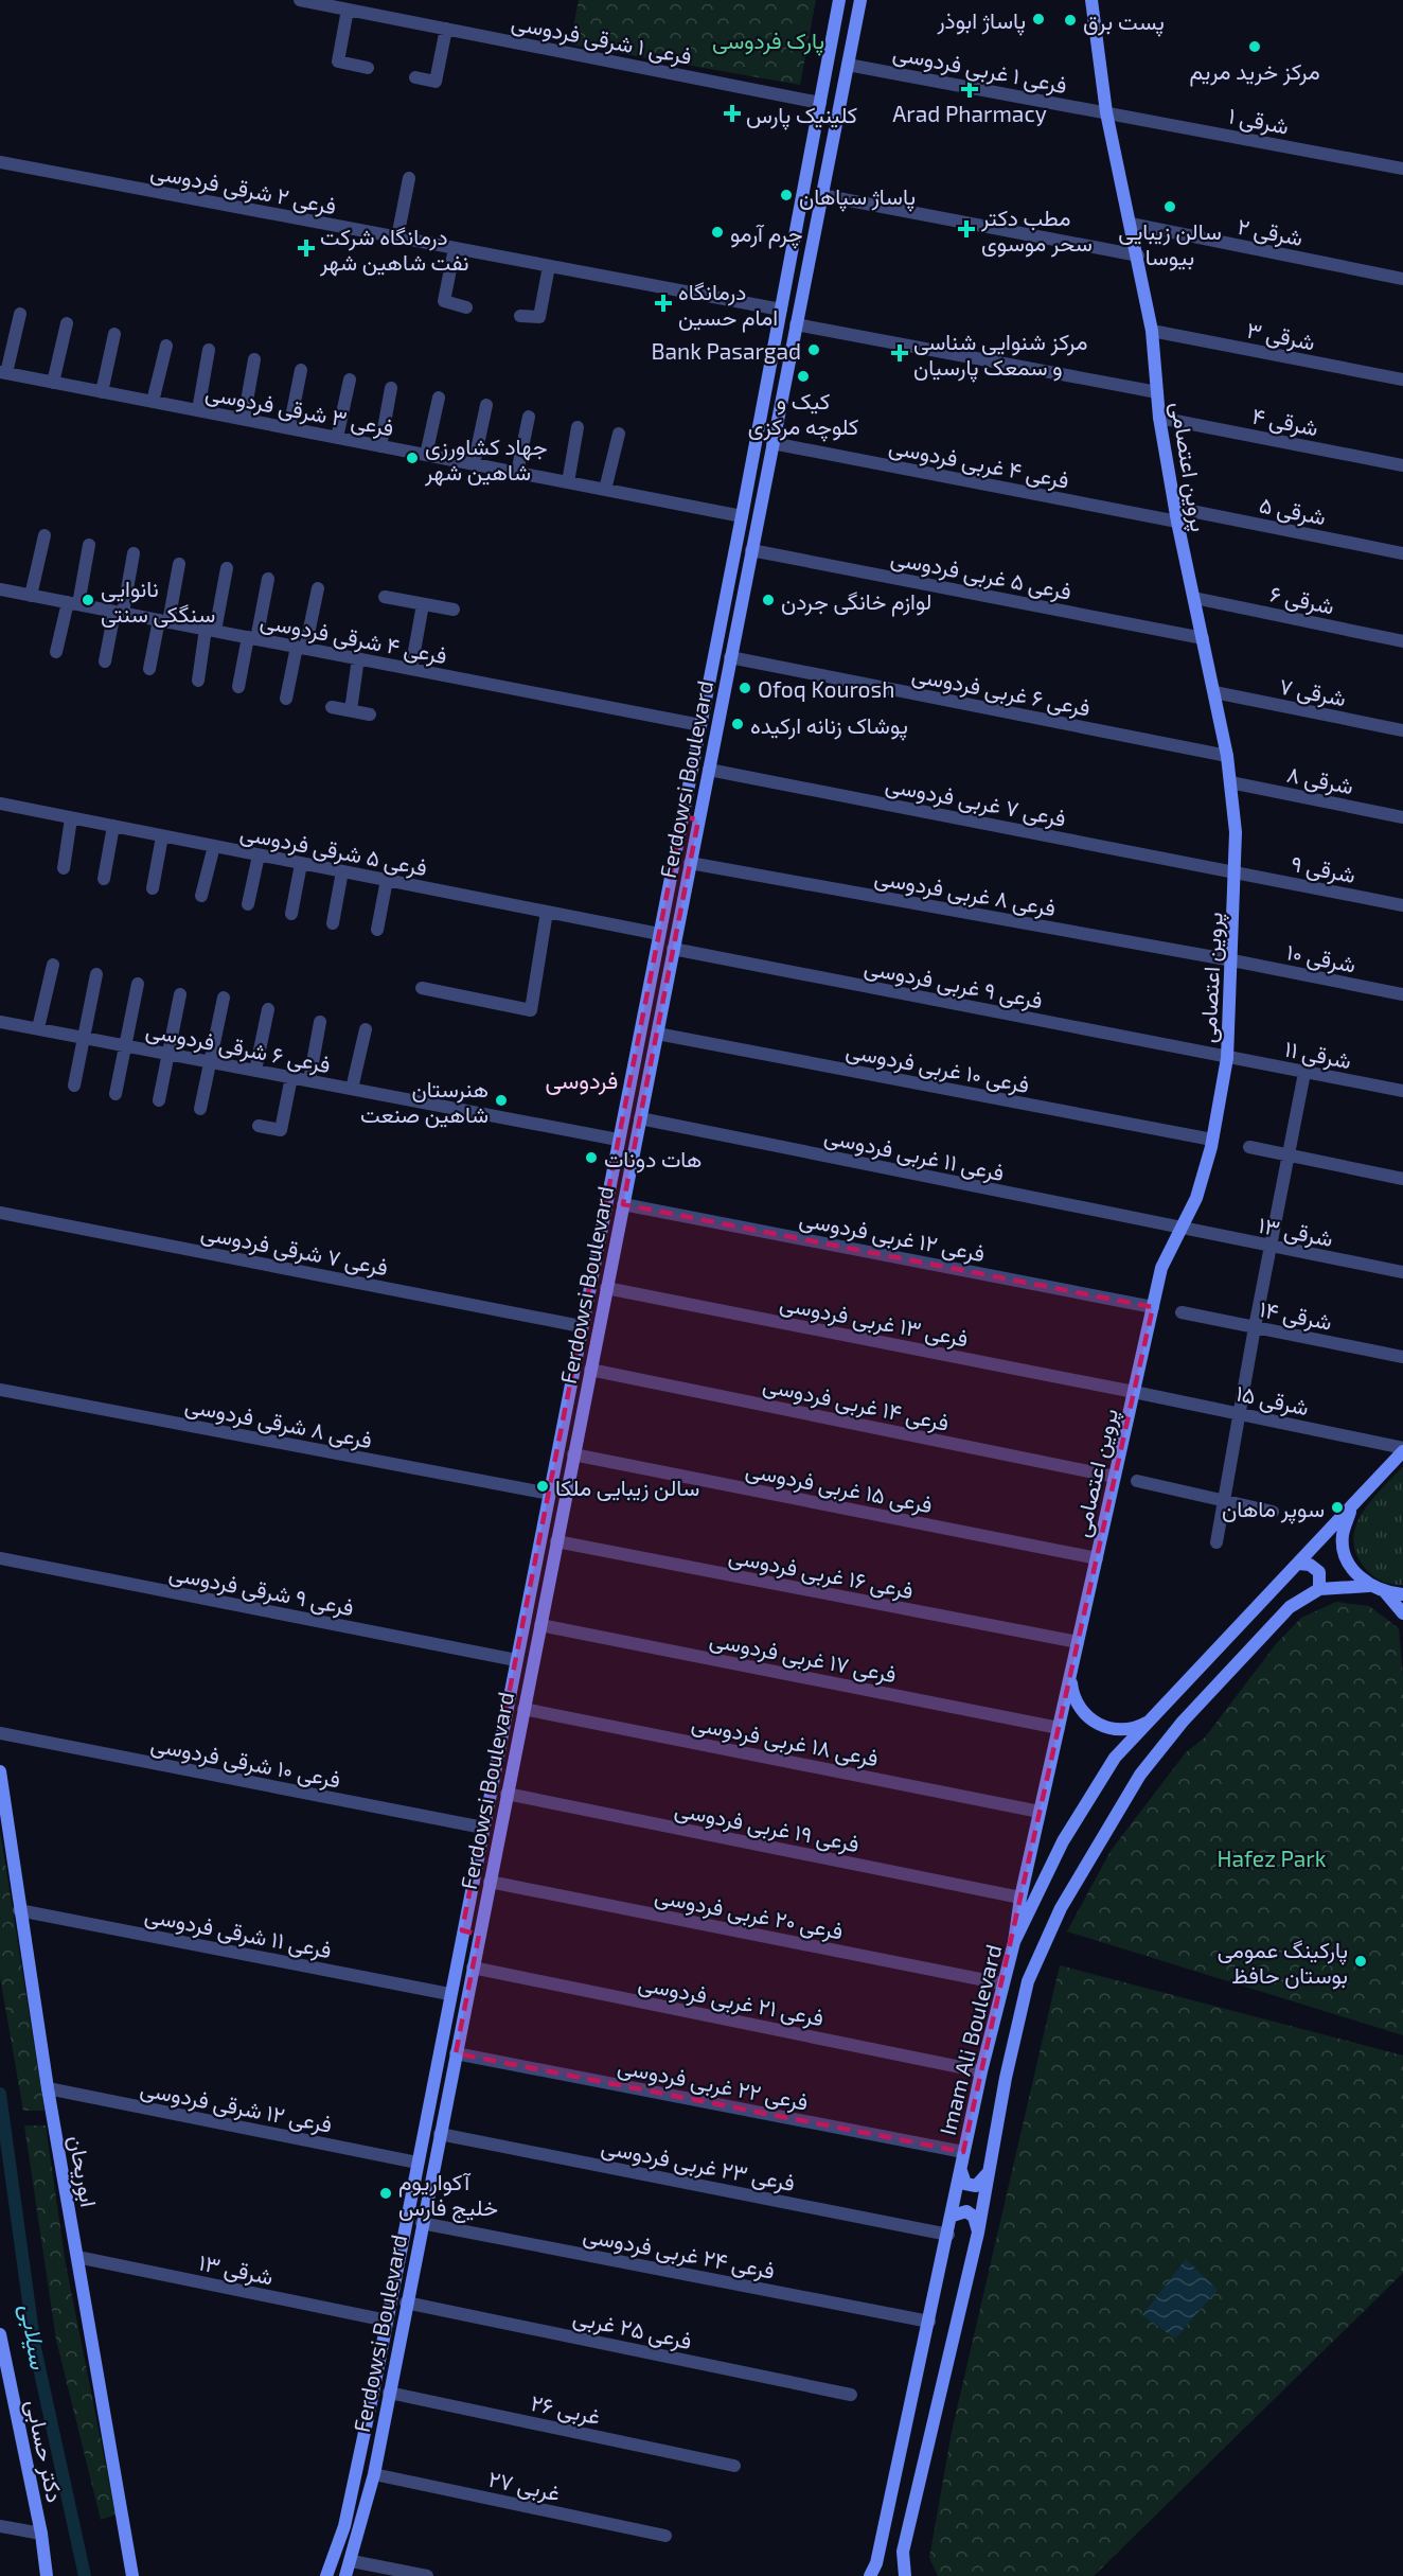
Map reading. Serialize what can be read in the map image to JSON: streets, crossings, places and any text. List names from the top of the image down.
{
  "streets": {
    "main road": [
      "پروین اعتصامی",
      "Ferdowsi Boulevard",
      "Imam Ali Boulevard",
      "ابوریحان",
      "دکتر حسابی"
    ],
    "street": [
      "فرعی ۱ شرقی فردوسی",
      "فرعی ۱ غربی فردوسی",
      "۱ شرقی",
      "فرعی ۲ شرقی فردوسی",
      "۲ شرقی",
      "۳ شرقی",
      "فرعی ۳ شرقی فردوسی",
      "۴ شرقی",
      "فرعی ۴ غربی فردوسی",
      "۵ شرقی",
      "فرعی ۵ غربی فردوسی",
      "۶ شرقی",
      "فرعی ۴ شرقی فردوسی",
      "فرعی ۶ غربی فردوسی",
      "۷ شرقی",
      "۸ شرقی",
      "فرعی ۷ غربی فردوسی",
      "فرعی ۵ شرقی فردوسی",
      "شرقی ۹",
      "فرعی ۸ غربی فردوسی",
      "شرقی ۱۰",
      "فرعی ۹ غربی فردوسی",
      "فرعی ۶ شرقی فردوسی",
      "۱۱ شرقی",
      "فرعی ۱۰ غربی فردوسی",
      "فرعی ۱۱ غربی فردوسی",
      "۱۳ شرقی",
      "فرعی ۱۲ غربی فردوسی",
      "فرعی ۷ شرقی فردوسی",
      "۱۴ شرقی",
      "فرعی ۱۳ غربی فردوسی",
      "۱۵ شرقی",
      "فرعی ۱۴ غربی فردوسی",
      "فرعی ۸ شرقی فردوسی",
      "فرعی ۱۵ غربی فردوسی",
      "فرعی ۱۶ غربی فردوسی",
      "فرعی ۹ شرقی فردوسی",
      "فرعی ۱۷ غربی فردوسی",
      "فرعی ۱۸ غربی فردوسی",
      "فرعی ۱۰ شرقی فردوسی",
      "فرعی ۱۹ غربی فردوسی",
      "فرعی ۲۰ غربی فردوسی",
      "فرعی ۱۱ شرقی فردوسی",
      "فرعی ۲۱ غربی فردوسی",
      "فرعی ۲۲ غربی فردوسی",
      "فرعی ۱۲ شرقی فردوسی",
      "فرعی ۲۳ غربی فردوسی",
      "فرعی ۲۴ غربی فردوسی",
      "فرعی ۲۵ غربی",
      "۲۶ غربی",
      "۲۷ غربی"
    ]
  },
  "crossings": [
    ["فرعی ۱ شرقی فردوسی", "Ferdowsi Boulevard"],
    ["فرعی ۱ غربی فردوسی", "۱ شرقی"],
    ["فرعی ۱ غربی فردوسی", "پروین اعتصامی"],
    ["فرعی ۱ غربی فردوسی", "Ferdowsi Boulevard"],
    ["۱ شرقی", "پروین اعتصامی"],
    ["فرعی ۲ شرقی فردوسی", "Ferdowsi Boulevard"],
    ["۲ شرقی", "پروین اعتصامی"],
    ["۳ شرقی", "پروین اعتصامی"],
    ["فرعی ۳ شرقی فردوسی", "Ferdowsi Boulevard"],
    ["۴ شرقی", "پروین اعتصامی"],
    ["فرعی ۴ غربی فردوسی", "پروین اعتصامی"],
    ["فرعی ۴ غربی فردوسی", "Ferdowsi Boulevard"],
    ["پروین اعتصامی", "۵ شرقی"],
    ["پروین اعتصامی", "فرعی ۵ غربی فردوسی"],
    ["پروین اعتصامی", "۶ شرقی"],
    ["پروین اعتصامی", "فرعی ۶ غربی فردوسی"],
    ["پروین اعتصامی", "۷ شرقی"],
    ["پروین اعتصامی", "۸ شرقی"],
    ["پروین اعتصامی", "فرعی ۷ غربی فردوسی"],
    ["پروین اعتصامی", "شرقی ۹"],
    ["پروین اعتصامی", "فرعی ۸ غربی فردوسی"],
    ["پروین اعتصامی", "شرقی ۱۰"],
    ["پروین اعتصامی", "فرعی ۹ غربی فردوسی"],
    ["پروین اعتصامی", "۱۱ شرقی"],
    ["پروین اعتصامی", "فرعی ۱۰ غربی فردوسی"],
    ["پروین اعتصامی", "فرعی ۱۱ غربی فردوسی"],
    ["پروین اعتصامی", "۱۳ شرقی"],
    ["پروین اعتصامی", "فرعی ۱۲ غربی فردوسی"],
    ["پروین اعتصامی", "فرعی ۱۳ غربی فردوسی"],
    ["پروین اعتصامی", "۱۵ شرقی"],
    ["پروین اعتصامی", "فرعی ۱۴ غربی فردوسی"],
    ["پروین اعتصامی", "فرعی ۱۵ غربی فردوسی"],
    ["پروین اعتصامی", "فرعی ۱۶ غربی فردوسی"],
    ["پروین اعتصامی", "فرعی ۱۷ غربی فردوسی"],
    ["پروین اعتصامی", "فرعی ۱۸ غربی فردوسی"],
    ["پروین اعتصامی", "فرعی ۱۹ غربی فردوسی"],
    ["پروین اعتصامی", "Imam Ali Boulevard"],
    ["فرعی ۵ غربی فردوسی", "Ferdowsi Boulevard"],
    ["فرعی ۴ شرقی فردوسی", "Ferdowsi Boulevard"],
    ["فرعی ۶ غربی فردوسی", "Ferdowsi Boulevard"],
    ["Ferdowsi Boulevard", "فرعی ۷ غربی فردوسی"],
    ["Ferdowsi Boulevard", "فرعی ۵ شرقی فردوسی"],
    ["Ferdowsi Boulevard", "فرعی ۸ غربی فردوسی"],
    ["Ferdowsi Boulevard", "فرعی ۹ غربی فردوسی"],
    ["Ferdowsi Boulevard", "فرعی ۶ شرقی فردوسی"],
    ["Ferdowsi Boulevard", "فرعی ۱۰ غربی فردوسی"],
    ["Ferdowsi Boulevard", "فرعی ۱۱ غربی فردوسی"],
    ["Ferdowsi Boulevard", "۱۳ شرقی"],
    ["Ferdowsi Boulevard", "فرعی ۱۲ غربی فردوسی"],
    ["Ferdowsi Boulevard", "فرعی ۷ شرقی فردوسی"],
    ["Ferdowsi Boulevard", "فرعی ۱۳ غربی فردوسی"],
    ["Ferdowsi Boulevard", "فرعی ۱۴ غربی فردوسی"],
    ["Ferdowsi Boulevard", "فرعی ۸ شرقی فردوسی"],
    ["Ferdowsi Boulevard", "فرعی ۱۵ غربی فردوسی"],
    ["Ferdowsi Boulevard", "فرعی ۱۶ غربی فردوسی"],
    ["Ferdowsi Boulevard", "فرعی ۹ شرقی فردوسی"],
    ["Ferdowsi Boulevard", "فرعی ۱۷ غربی فردوسی"],
    ["Ferdowsi Boulevard", "فرعی ۱۸ غربی فردوسی"],
    ["Ferdowsi Boulevard", "فرعی ۱۰ شرقی فردوسی"],
    ["Ferdowsi Boulevard", "فرعی ۱۹ غربی فردوسی"],
    ["Ferdowsi Boulevard", "فرعی ۲۰ غربی فردوسی"],
    ["Ferdowsi Boulevard", "فرعی ۱۱ شرقی فردوسی"],
    ["Ferdowsi Boulevard", "فرعی ۲۱ غربی فردوسی"],
    ["Ferdowsi Boulevard", "فرعی ۲۲ غربی فردوسی"],
    ["Ferdowsi Boulevard", "فرعی ۱۲ شرقی فردوسی"],
    ["Ferdowsi Boulevard", "فرعی ۲۳ غربی فردوسی"],
    ["Ferdowsi Boulevard", "فرعی ۲۴ غربی فردوسی"],
    ["Ferdowsi Boulevard", "فرعی ۲۵ غربی"],
    ["Ferdowsi Boulevard", "۲۶ غربی"],
    ["Ferdowsi Boulevard", "۲۷ غربی"],
    ["فرعی ۷ غربی فردوسی", "شرقی ۹"],
    ["فرعی ۸ غربی فردوسی", "شرقی ۱۰"],
    ["فرعی ۹ غربی فردوسی", "۱۱ شرقی"],
    ["فرعی ۱۱ غربی فردوسی", "۱۳ شرقی"],
    ["۱۳ شرقی", "ابوریحان"],
    ["فرعی ۱۳ غربی فردوسی", "۱۵ شرقی"],
    ["۱۵ شرقی", "Imam Ali Boulevard"],
    ["فرعی ۲۰ غربی فردوسی", "Imam Ali Boulevard"],
    ["فرعی ۱۱ شرقی فردوسی", "ابوریحان"],
    ["فرعی ۲۱ غربی فردوسی", "Imam Ali Boulevard"],
    ["Imam Ali Boulevard", "فرعی ۲۲ غربی فردوسی"],
    ["Imam Ali Boulevard", "فرعی ۲۳ غربی فردوسی"],
    ["Imam Ali Boulevard", "فرعی ۲۴ غربی فردوسی"],
    ["فرعی ۱۲ شرقی فردوسی", "ابوریحان"]
  ],
  "districts": ["فردوسی"],
  "water": ["سیلابی"],
  "parks": ["پارک فردوسی", "Hafez Park"],
  "places": {
    "other": [
      "پاساژ ابوذر",
      "پست برق",
      "مرکز خرید مریم",
      "پاساژ سپاهان",
      "سالن زیبایی بیوسا",
      "چرم آرمو",
      "Bank Pasargad",
      "کیک و کلوچه مرکزی",
      "جهاد کشاورزی شاهین شهر",
      "نانوایی سنگکی سنتی",
      "لوازم خانگی جردن",
      "Ofoq Kourosh",
      "پوشاک زنانه ارکیده",
      "هنرستان شاهین صنعت",
      "هات دونات",
      "سالن زیبایی ملکا",
      "سوپر ماهان",
      "پارکینگ عمومی بوستان حافظ",
      "آکواریوم خلیج فارس"
    ],
    "health": [
      "Arad Pharmacy",
      "کلینیک پارس",
      "مطب دکتر سحر موسوی",
      "درمانگاه شرکت نفت شاهین شهر",
      "درمانگاه امام حسین",
      "مرکز شنوایی شناسی و سمعک پارسیان"
    ]
  }
}
